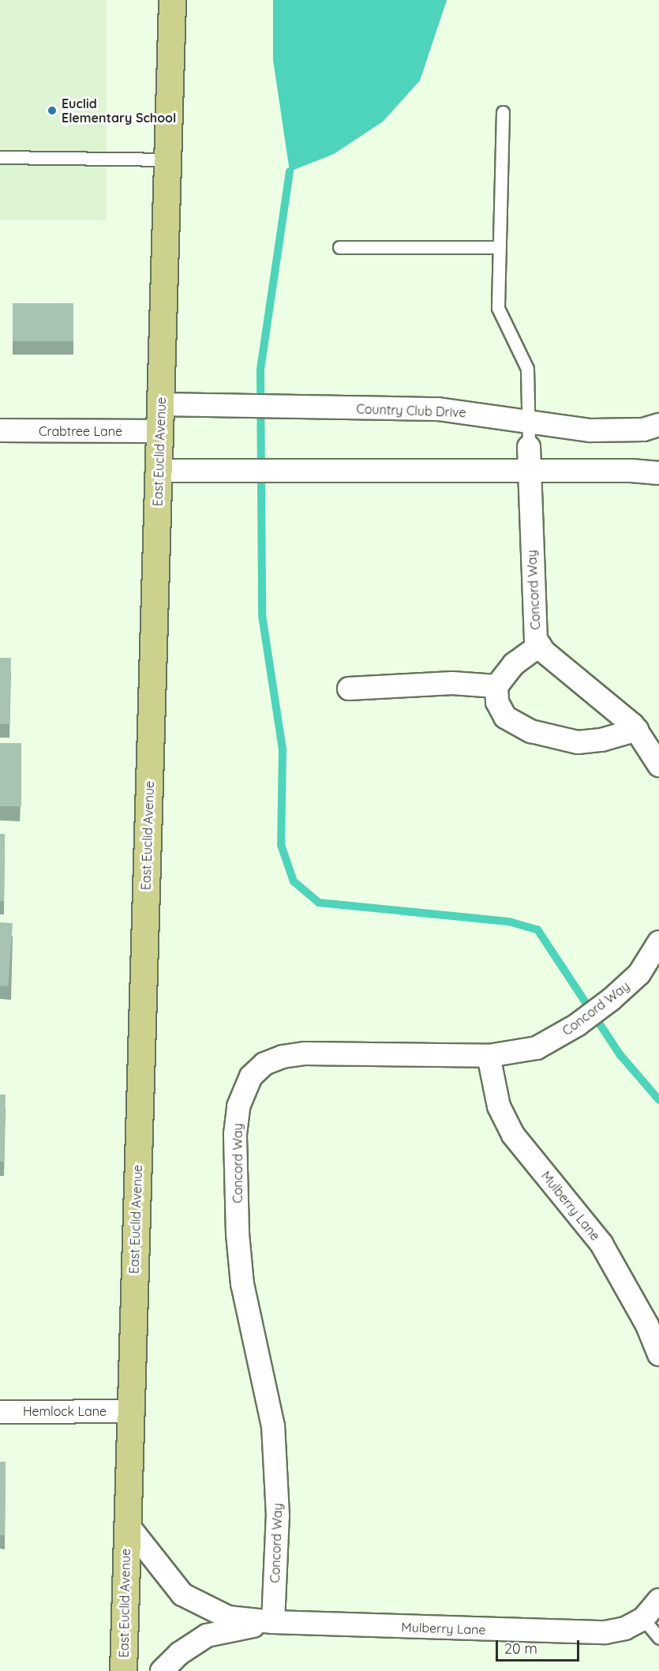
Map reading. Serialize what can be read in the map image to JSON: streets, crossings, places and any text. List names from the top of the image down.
{
  "streets": {
    "main road": ["East Euclid Avenue"],
    "street": [
      "Country Club Drive",
      "Crabtree Lane",
      "Concord Way",
      "Mulberry Lane",
      "Hemlock Lane"
    ]
  },
  "crossings": [
    ["Country Club Drive", "East Euclid Avenue"],
    ["Crabtree Lane", "East Euclid Avenue"],
    ["East Euclid Avenue", "Mulberry Lane"],
    ["East Euclid Avenue", "Hemlock Lane"],
    ["Concord Way", "Mulberry Lane"]
  ],
  "places": ["Euclid Elementary School"],
  "scale_bar": "20 m"
}
